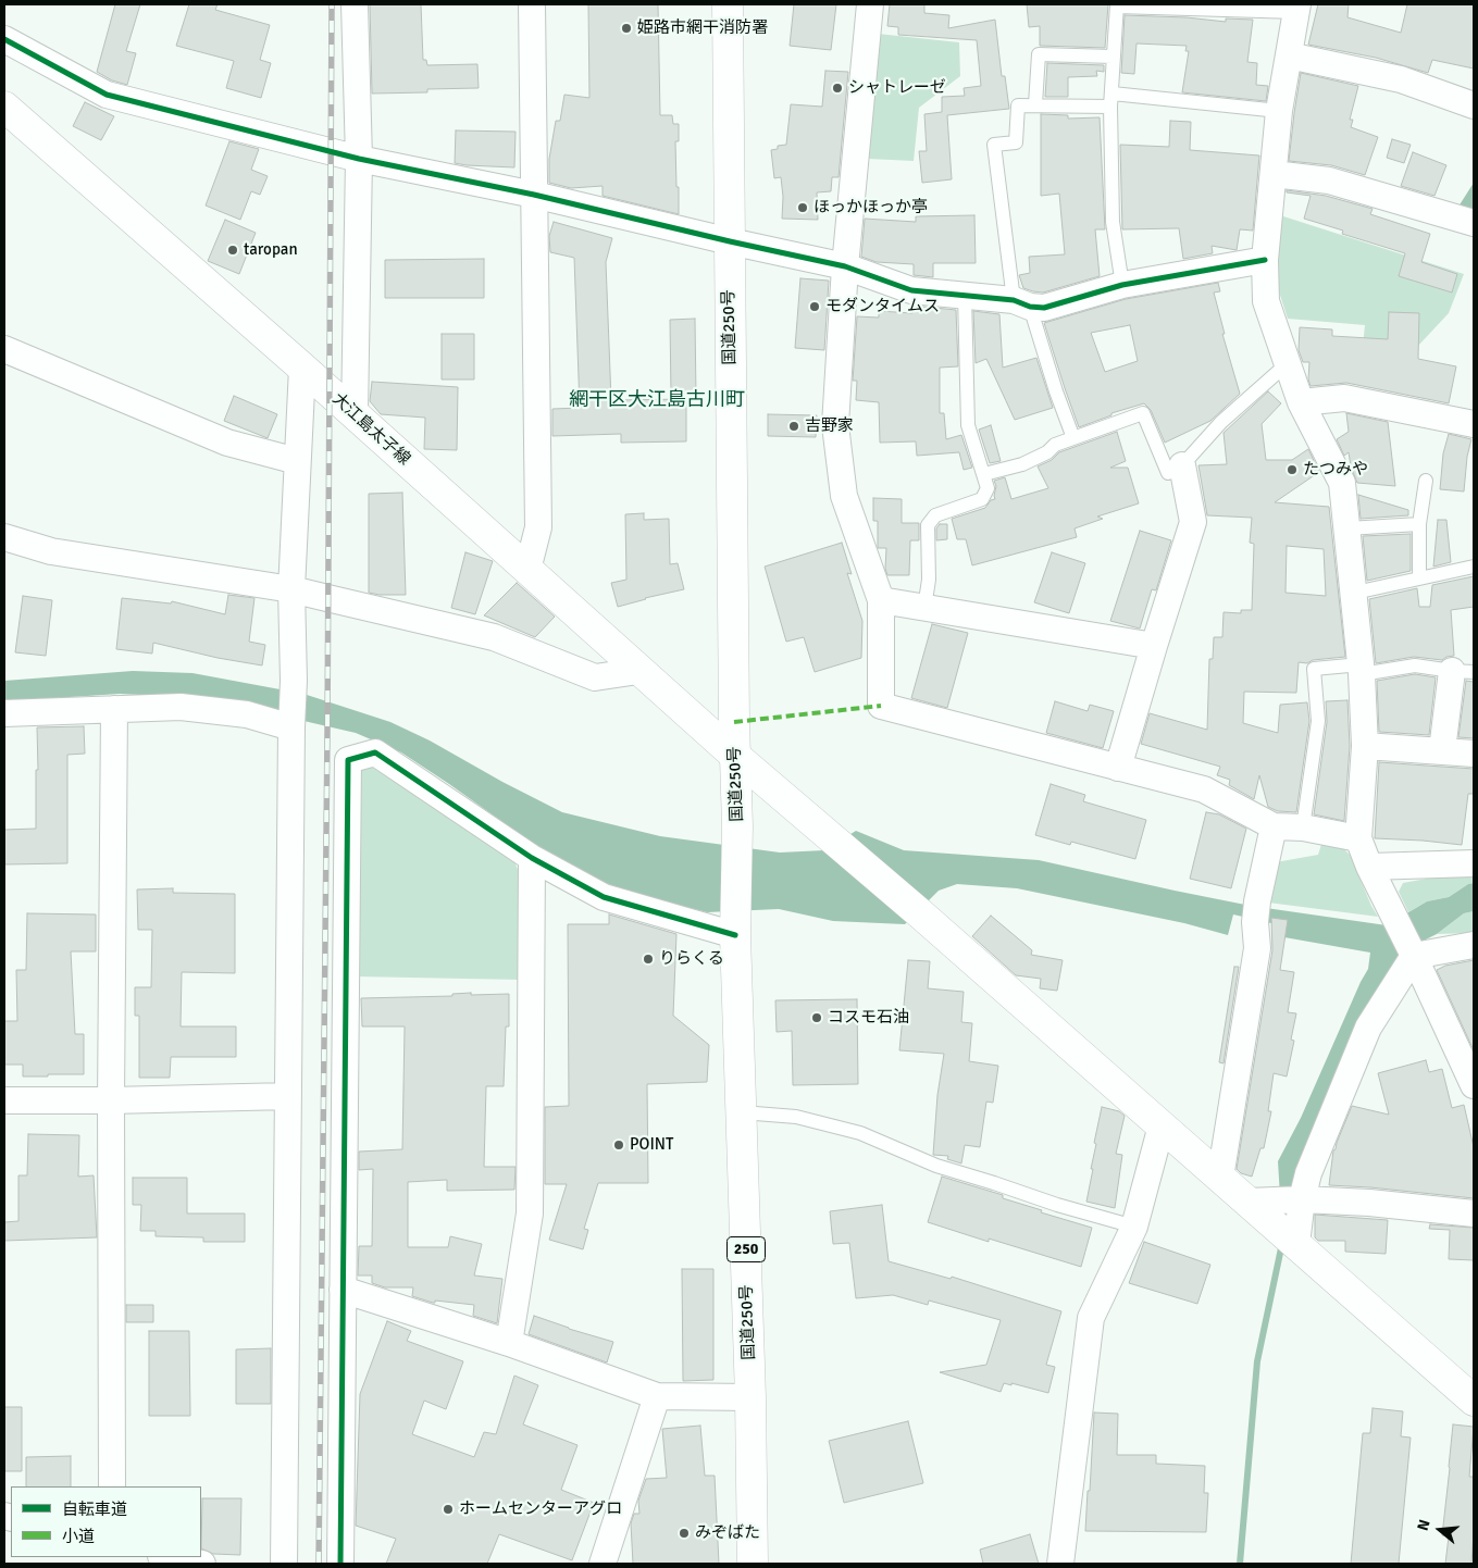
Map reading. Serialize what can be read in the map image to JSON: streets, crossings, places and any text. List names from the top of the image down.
{
  "streets": {
    "main road": ["国道250号", "大江島太子線", "250"]
  },
  "crossings": [
    ["国道250号", "大江島太子線"]
  ],
  "districts": ["網干区大江島古川町"],
  "places": [
    "姫路市網干消防署",
    "シャトレーゼ",
    "ほっかほっか亭",
    "taropan",
    "モダンタイムス",
    "吉野家",
    "たつみや",
    "りらくる",
    "コスモ石油",
    "POINT",
    "ホームセンターアグロ",
    "みぞばた"
  ],
  "legend": ["自転車道", "小道"],
  "north": "left"
}
